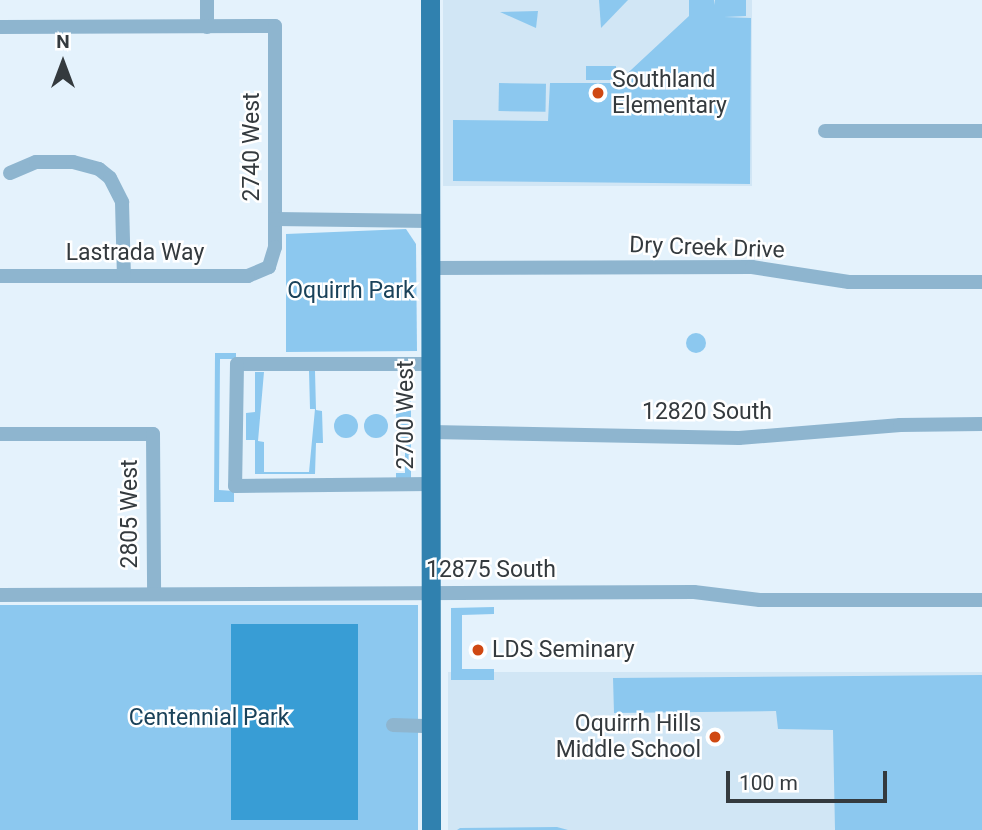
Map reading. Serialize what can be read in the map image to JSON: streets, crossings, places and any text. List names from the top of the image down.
{
  "streets": {
    "main road": ["2700 West"],
    "street": [
      "2740 West",
      "Dry Creek Drive",
      "Lastrada Way",
      "12820 South",
      "2805 West",
      "12875 South"
    ]
  },
  "crossings": [
    ["2740 West", "Lastrada Way"],
    ["Dry Creek Drive", "2700 West"],
    ["12820 South", "2700 West"],
    ["2700 West", "12875 South"],
    ["2805 West", "12875 South"]
  ],
  "parks": ["Oquirrh Park", "Centennial Park"],
  "places": ["Southland Elementary", "LDS Seminary", "Oquirrh Hills Middle School"],
  "scale_bar": "100 m",
  "north": "top"
}
